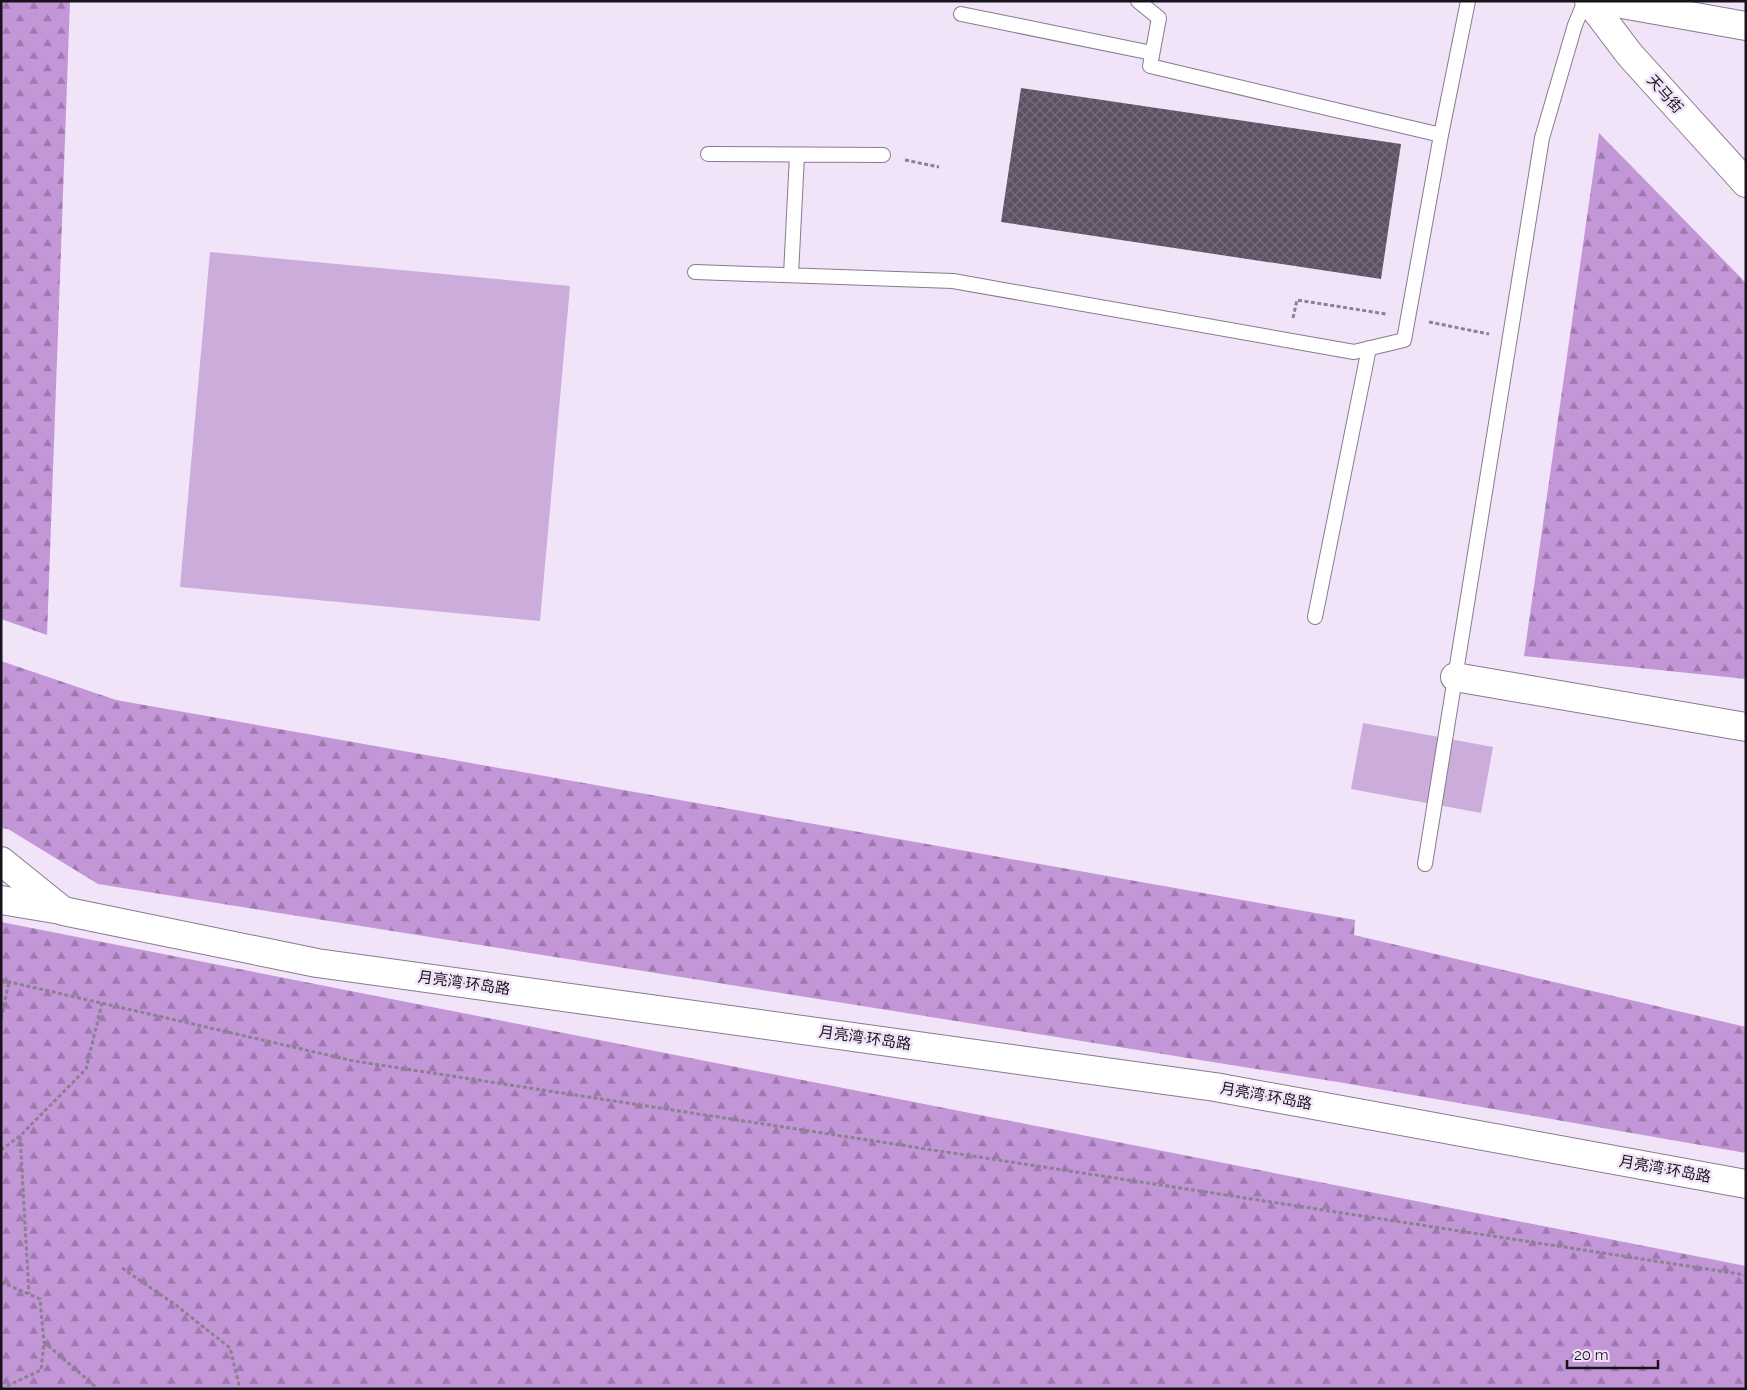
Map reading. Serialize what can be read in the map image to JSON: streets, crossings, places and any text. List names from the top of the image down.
{
  "streets": {
    "street": ["天马街", "月亮湾·环岛路"]
  },
  "scale_bar": "20 m"
}
